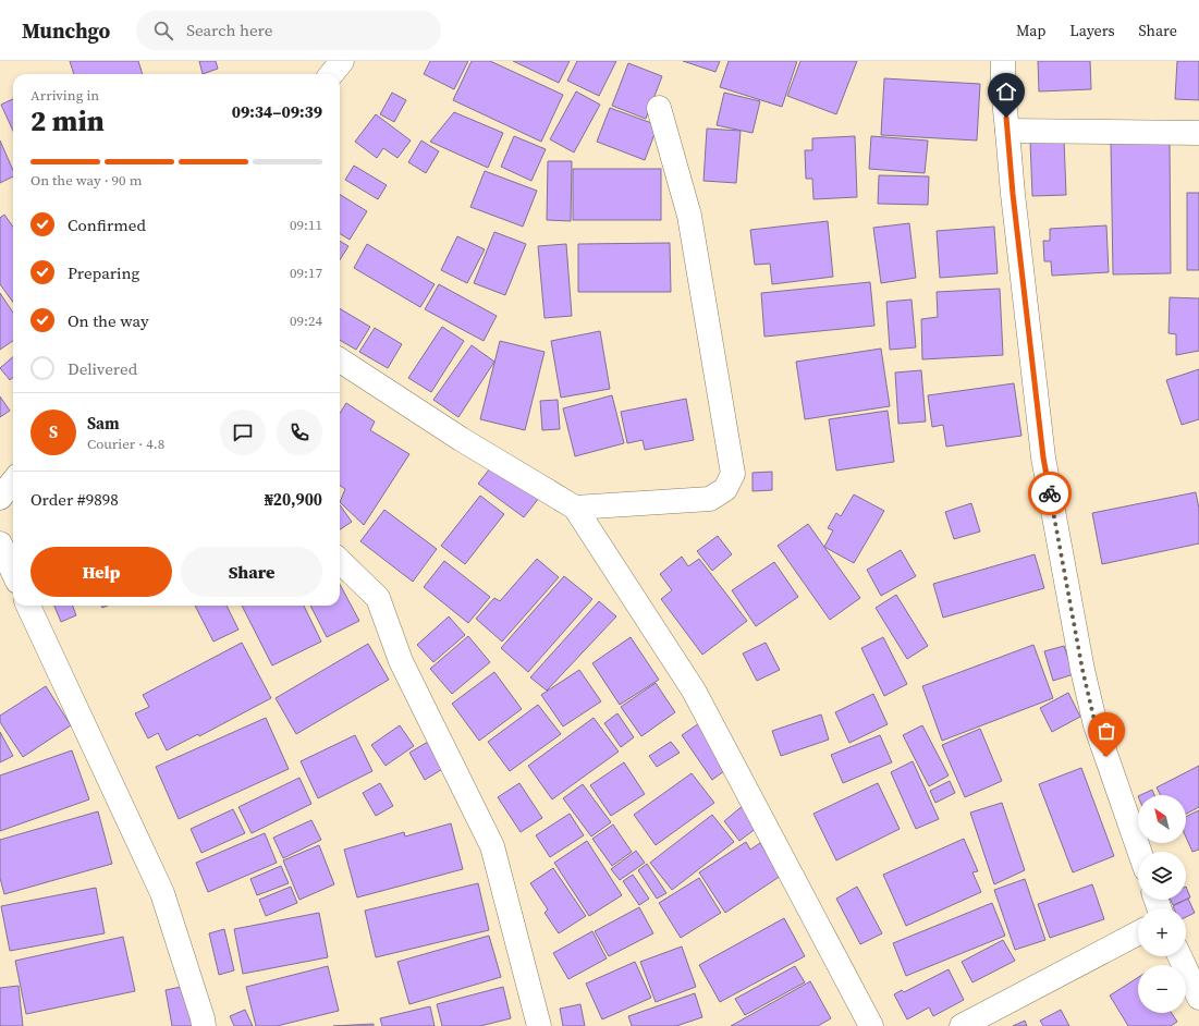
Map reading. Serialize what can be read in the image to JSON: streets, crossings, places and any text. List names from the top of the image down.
{
  "north": "top left",
  "page": {
    "header": "Munchgo",
    "search": "Search here",
    "nav": ["Map", "Layers", "Share"],
    "heading": ["2 min", "Arriving in", "09:34–09:39"],
    "panel": [
      "Sam",
      "Courier · 4.8",
      "Order #9898",
      "₦20,900"
    ],
    "bar": "On the way · 90 m",
    "list": [
      ["Confirmed", "09:11"],
      ["Preparing", "09:17"],
      ["On the way", "09:24"],
      "Delivered"
    ],
    "round": "S",
    "buttons": ["Help", "Share"],
    "map_buttons": ["+", "−"]
  }
}
